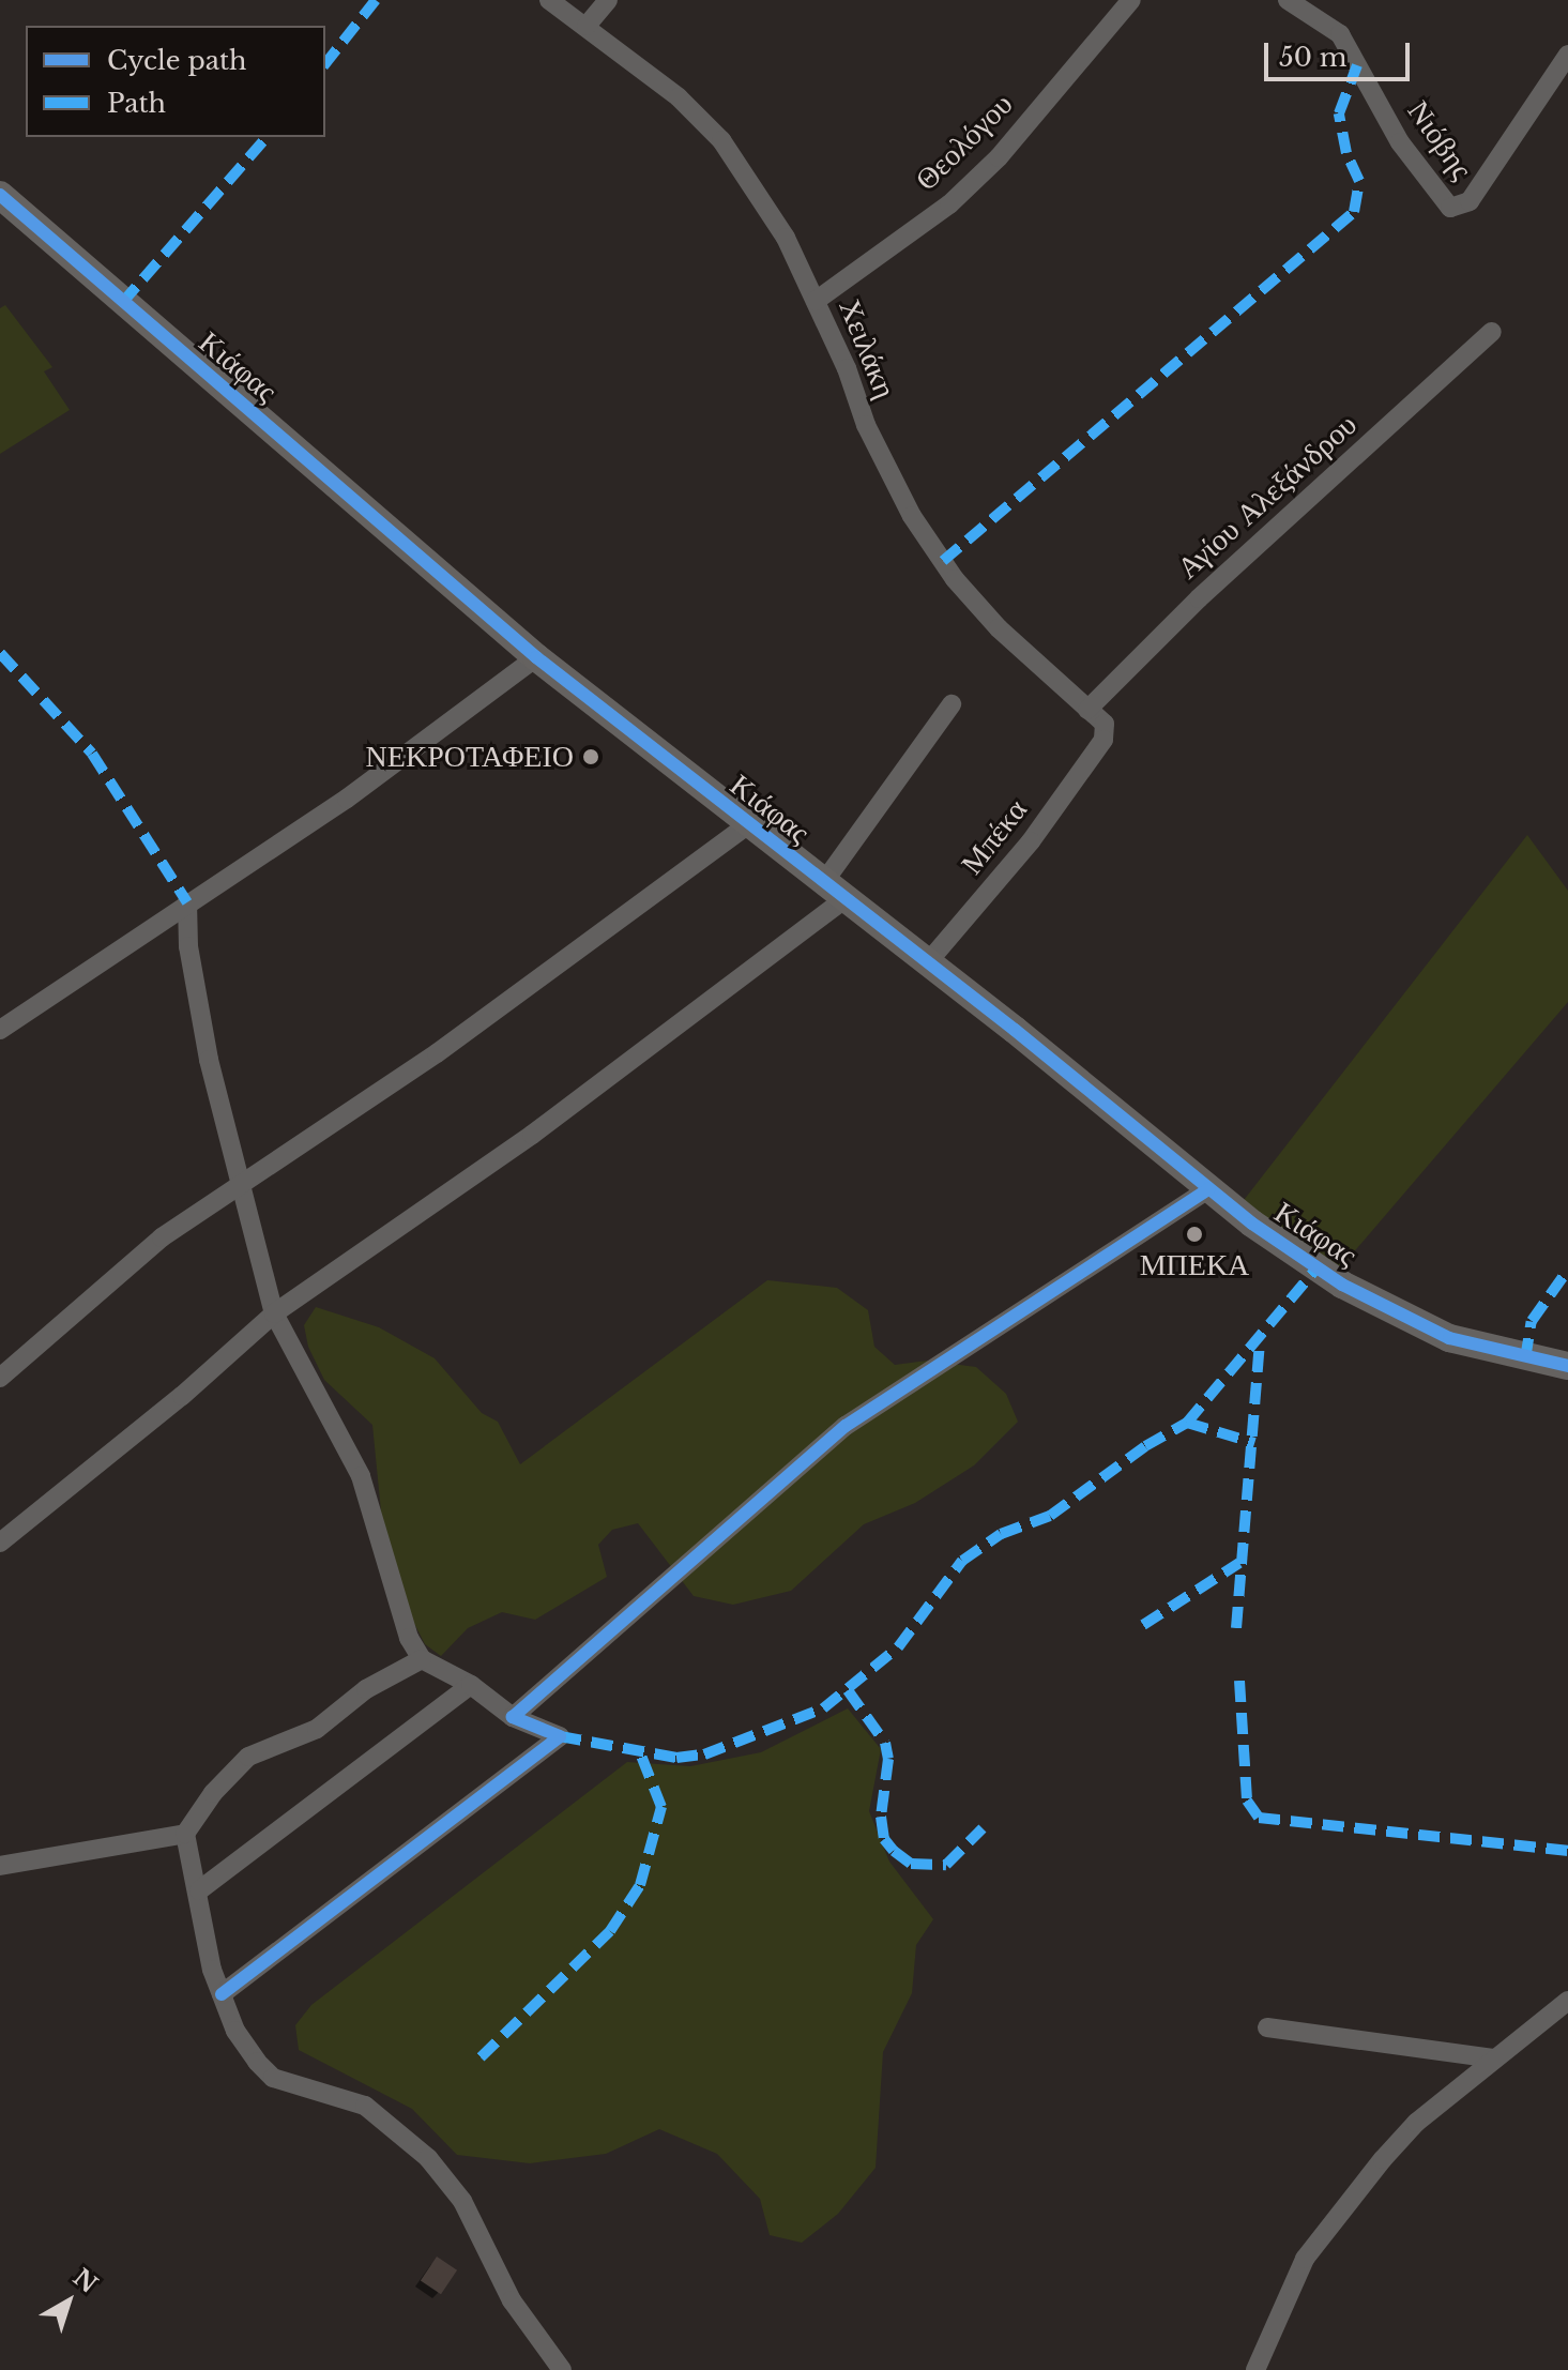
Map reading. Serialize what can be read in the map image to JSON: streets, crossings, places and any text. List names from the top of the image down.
{
  "streets": {
    "street": [
      "Νιόβης",
      "Θεολόγου",
      "Χειλάκη",
      "Κιάφας",
      "Αγίου Αλεξάνδρου",
      "Μπέκα"
    ]
  },
  "crossings": [
    ["Θεολόγου", "Χειλάκη"],
    ["Χειλάκη", "Αγίου Αλεξάνδρου"],
    ["Χειλάκη", "Μπέκα"],
    ["Κιάφας", "Μπέκα"]
  ],
  "places": ["ΝΕΚΡΟΤΑΦΕΙΟ", "ΜΠΕΚΑ"],
  "legend": ["Cycle path", "Path"],
  "scale_bar": "50 m",
  "north": "top right"
}
